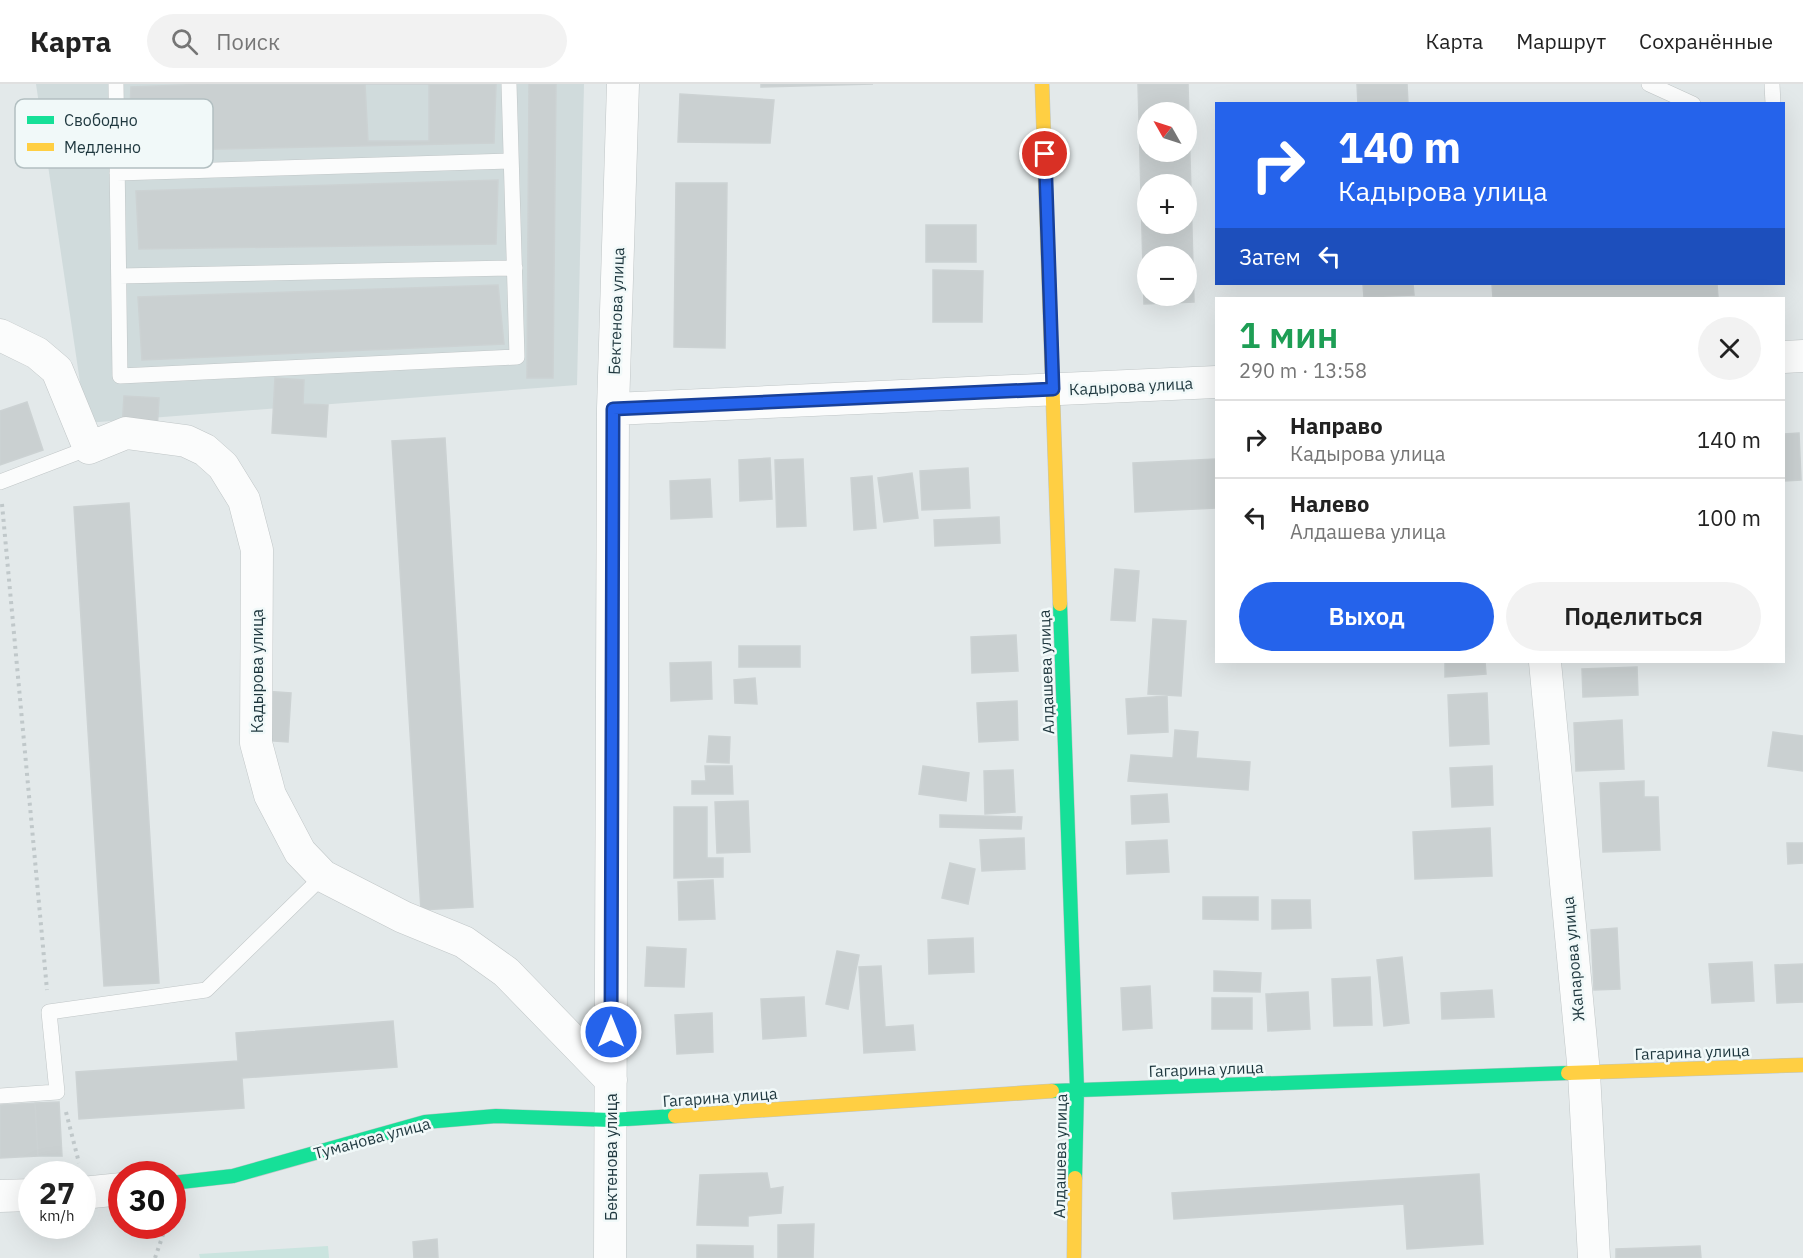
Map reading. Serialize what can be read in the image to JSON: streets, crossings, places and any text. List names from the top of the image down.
{
  "streets": {
    "street": [
      "Бектенова улица",
      "Кадырова улица",
      "Алдашева улица",
      "Жапарова улица",
      "Гагарина улица",
      "Туманова улица"
    ]
  },
  "crossings": [
    ["Бектенова улица", "Кадырова улица"],
    ["Бектенова улица", "Гагарина улица"],
    ["Бектенова улица", "Туманова улица"],
    ["Кадырова улица", "Алдашева улица"],
    ["Алдашева улица", "Гагарина улица"],
    ["Жапарова улица", "Гагарина улица"],
    ["Гагарина улица", "Туманова улица"]
  ],
  "legend": ["Свободно", "Медленно"],
  "north": "top left",
  "page": {
    "header": "Карта",
    "search": "Поиск",
    "nav": ["Карта", "Маршрут", "Сохранённые"],
    "map_buttons": ["+", "−"],
    "turn": ["140 m", "Кадырова улица"],
    "then": "Затем",
    "heading": ["1 мин", "290 m · 13:58"],
    "list": [
      {
        "name": "Направо",
        "note": "Кадырова улица",
        "value": "140 m"
      },
      {
        "name": "Налево",
        "note": "Алдашева улица",
        "value": "100 m"
      }
    ],
    "buttons": ["Выход", "Поделиться"],
    "speed": "27 km/h",
    "limit": "30"
  }
}
